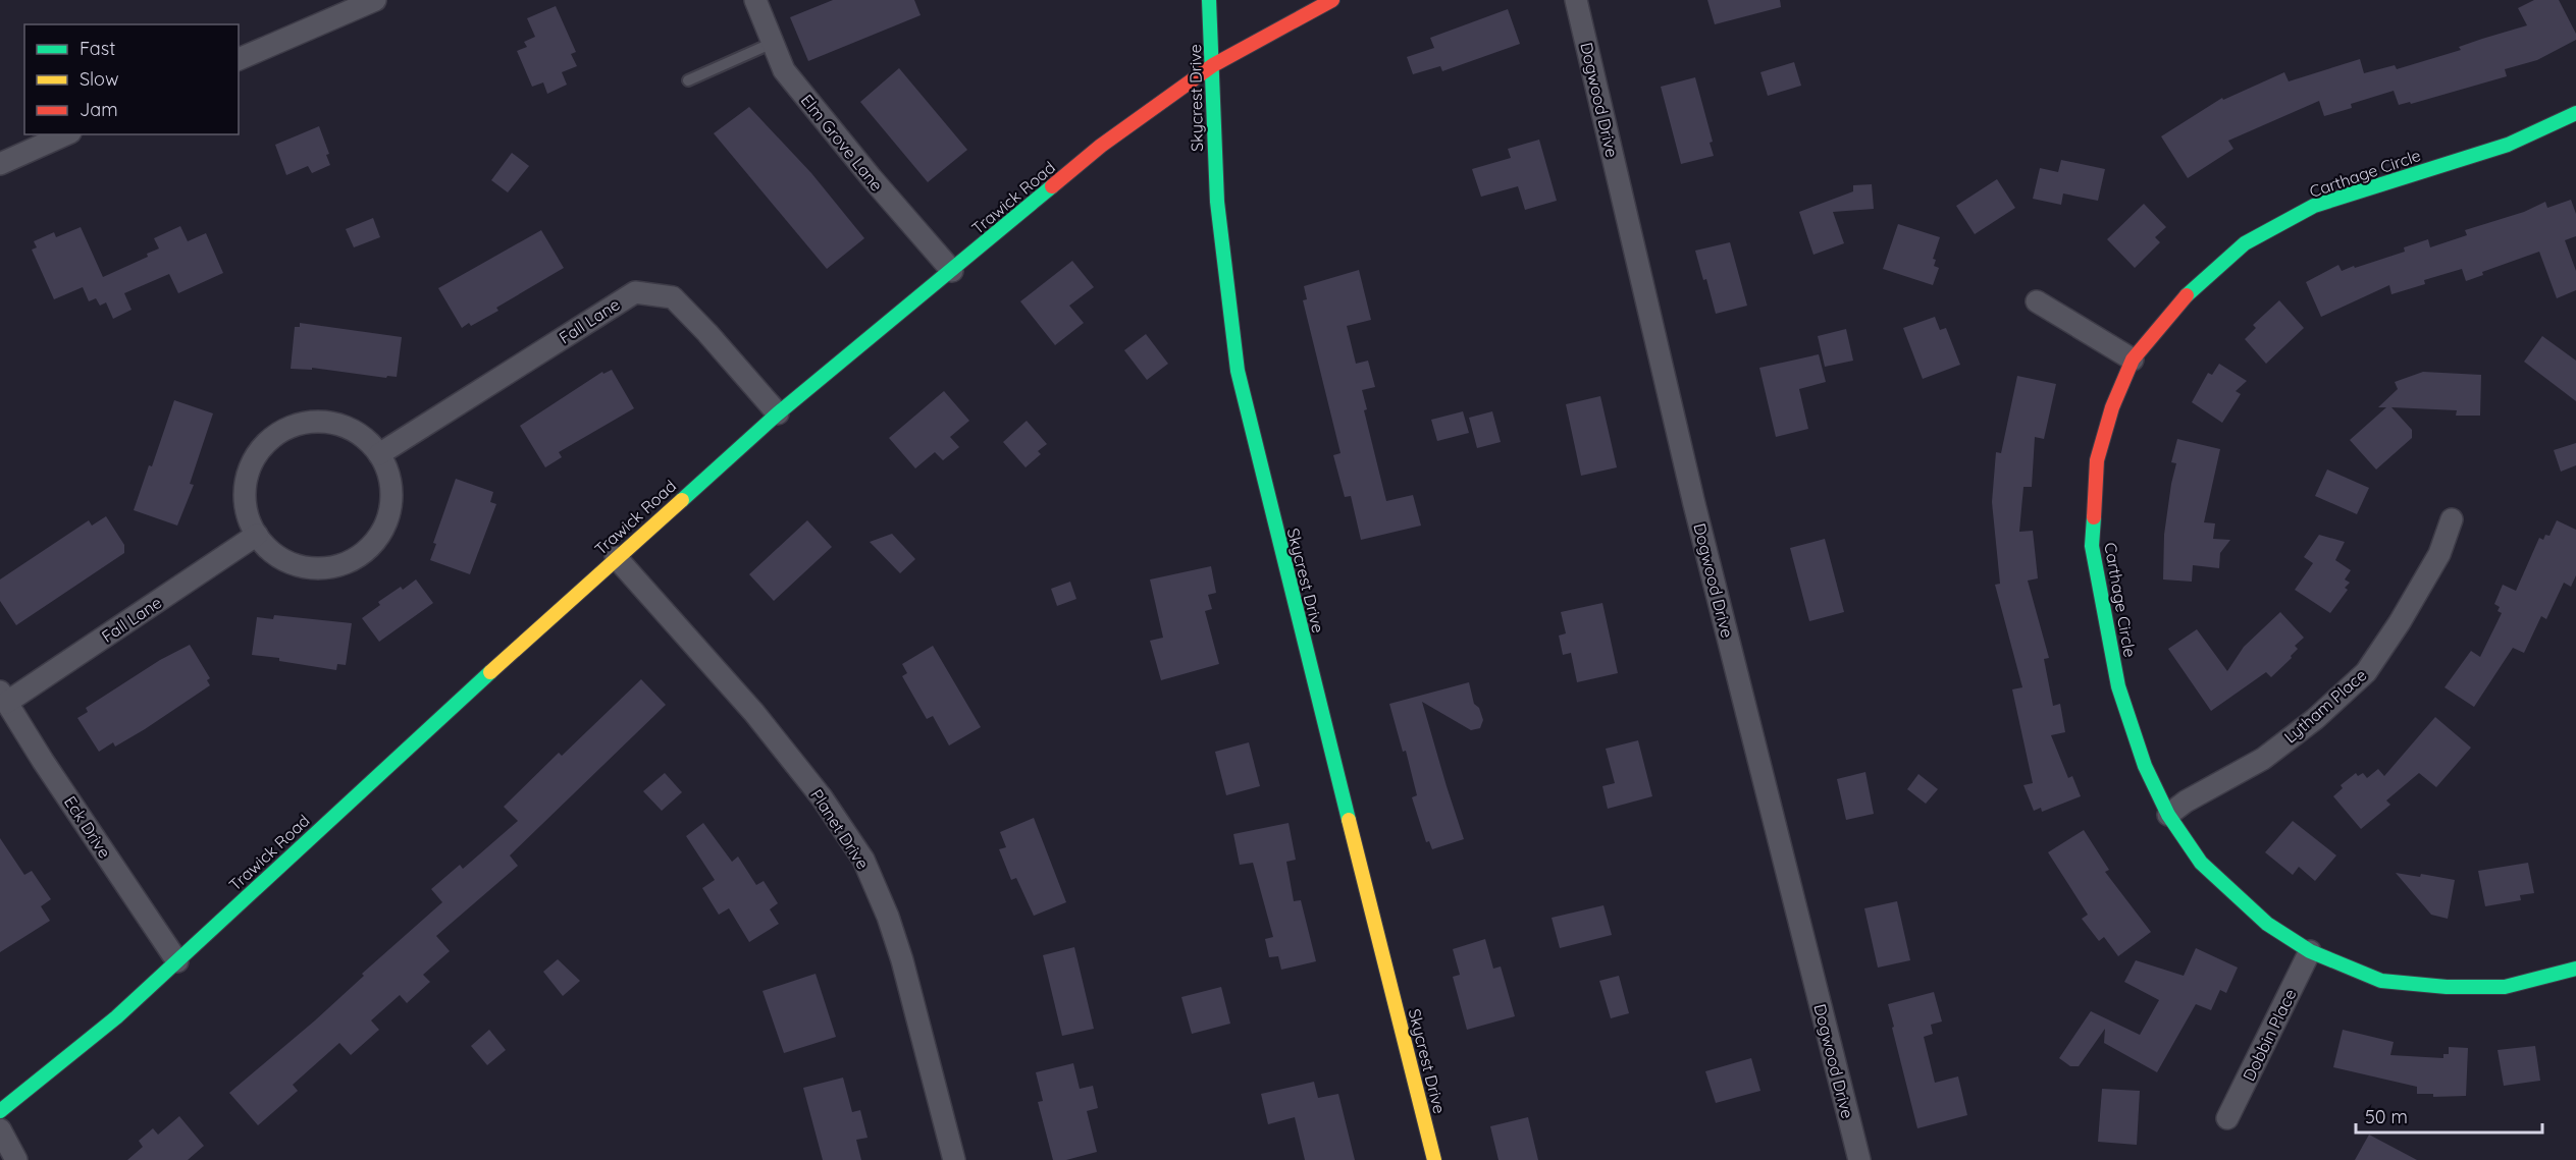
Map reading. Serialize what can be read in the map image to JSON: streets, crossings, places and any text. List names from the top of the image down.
{
  "streets": {
    "street": [
      "Skycrest Drive",
      "Dogwood Drive",
      "Elm Grove Lane",
      "Carthage Circle",
      "Trawick Road",
      "Fall Lane",
      "Lytham Place",
      "Eck Drive",
      "Planet Drive",
      "Dobbin Place"
    ]
  },
  "crossings": [
    ["Skycrest Drive", "Trawick Road"],
    ["Elm Grove Lane", "Trawick Road"],
    ["Carthage Circle", "Lytham Place"],
    ["Carthage Circle", "Dobbin Place"],
    ["Trawick Road", "Fall Lane"],
    ["Trawick Road", "Eck Drive"],
    ["Trawick Road", "Planet Drive"],
    ["Fall Lane", "Eck Drive"]
  ],
  "legend": ["Fast", "Slow", "Jam"],
  "scale_bar": "50 m"
}
